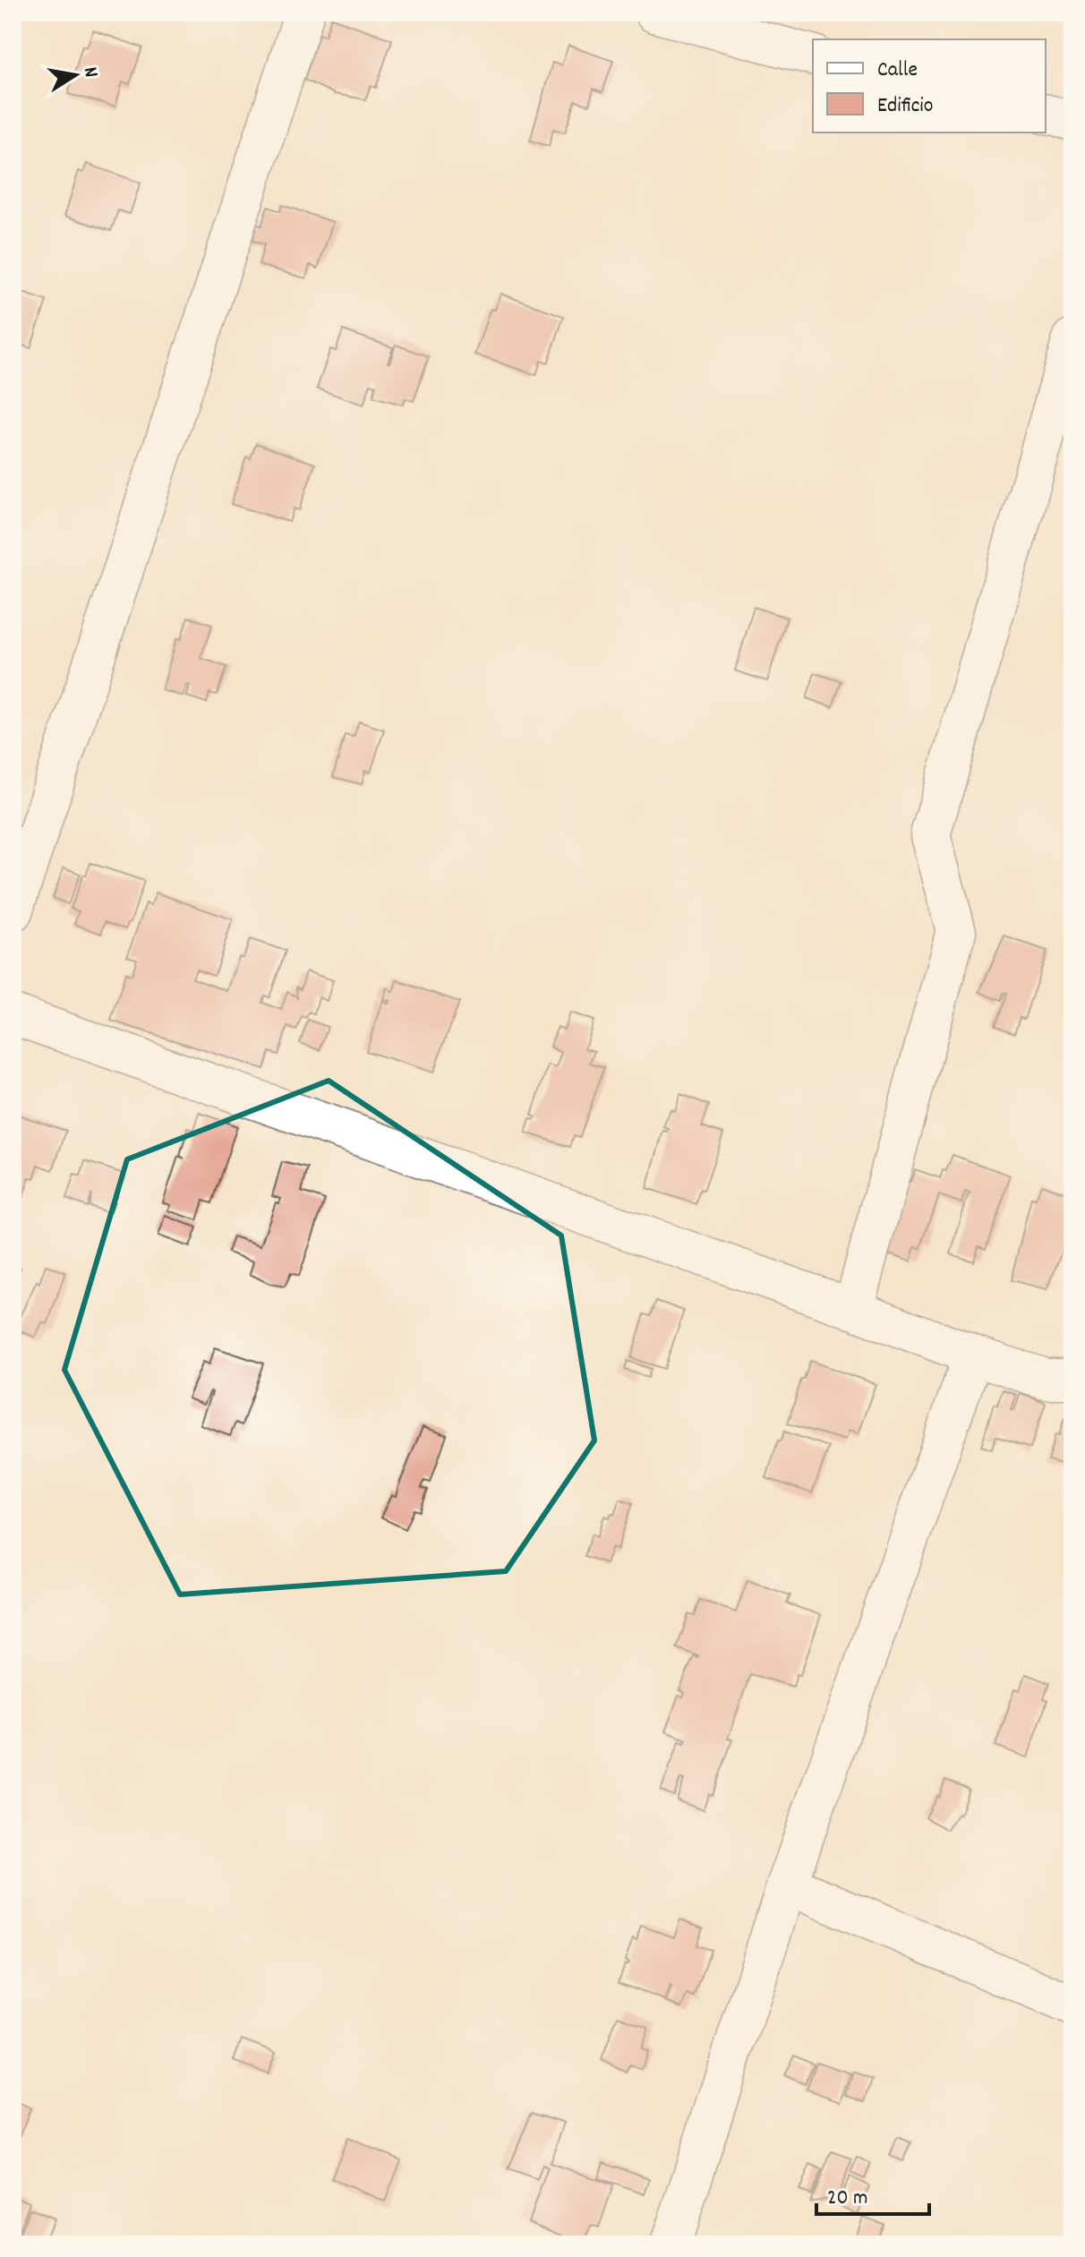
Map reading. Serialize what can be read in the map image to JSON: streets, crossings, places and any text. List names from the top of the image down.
{
  "legend": ["Calle", "Edificio"],
  "scale_bar": "20 m",
  "north": "right"
}
